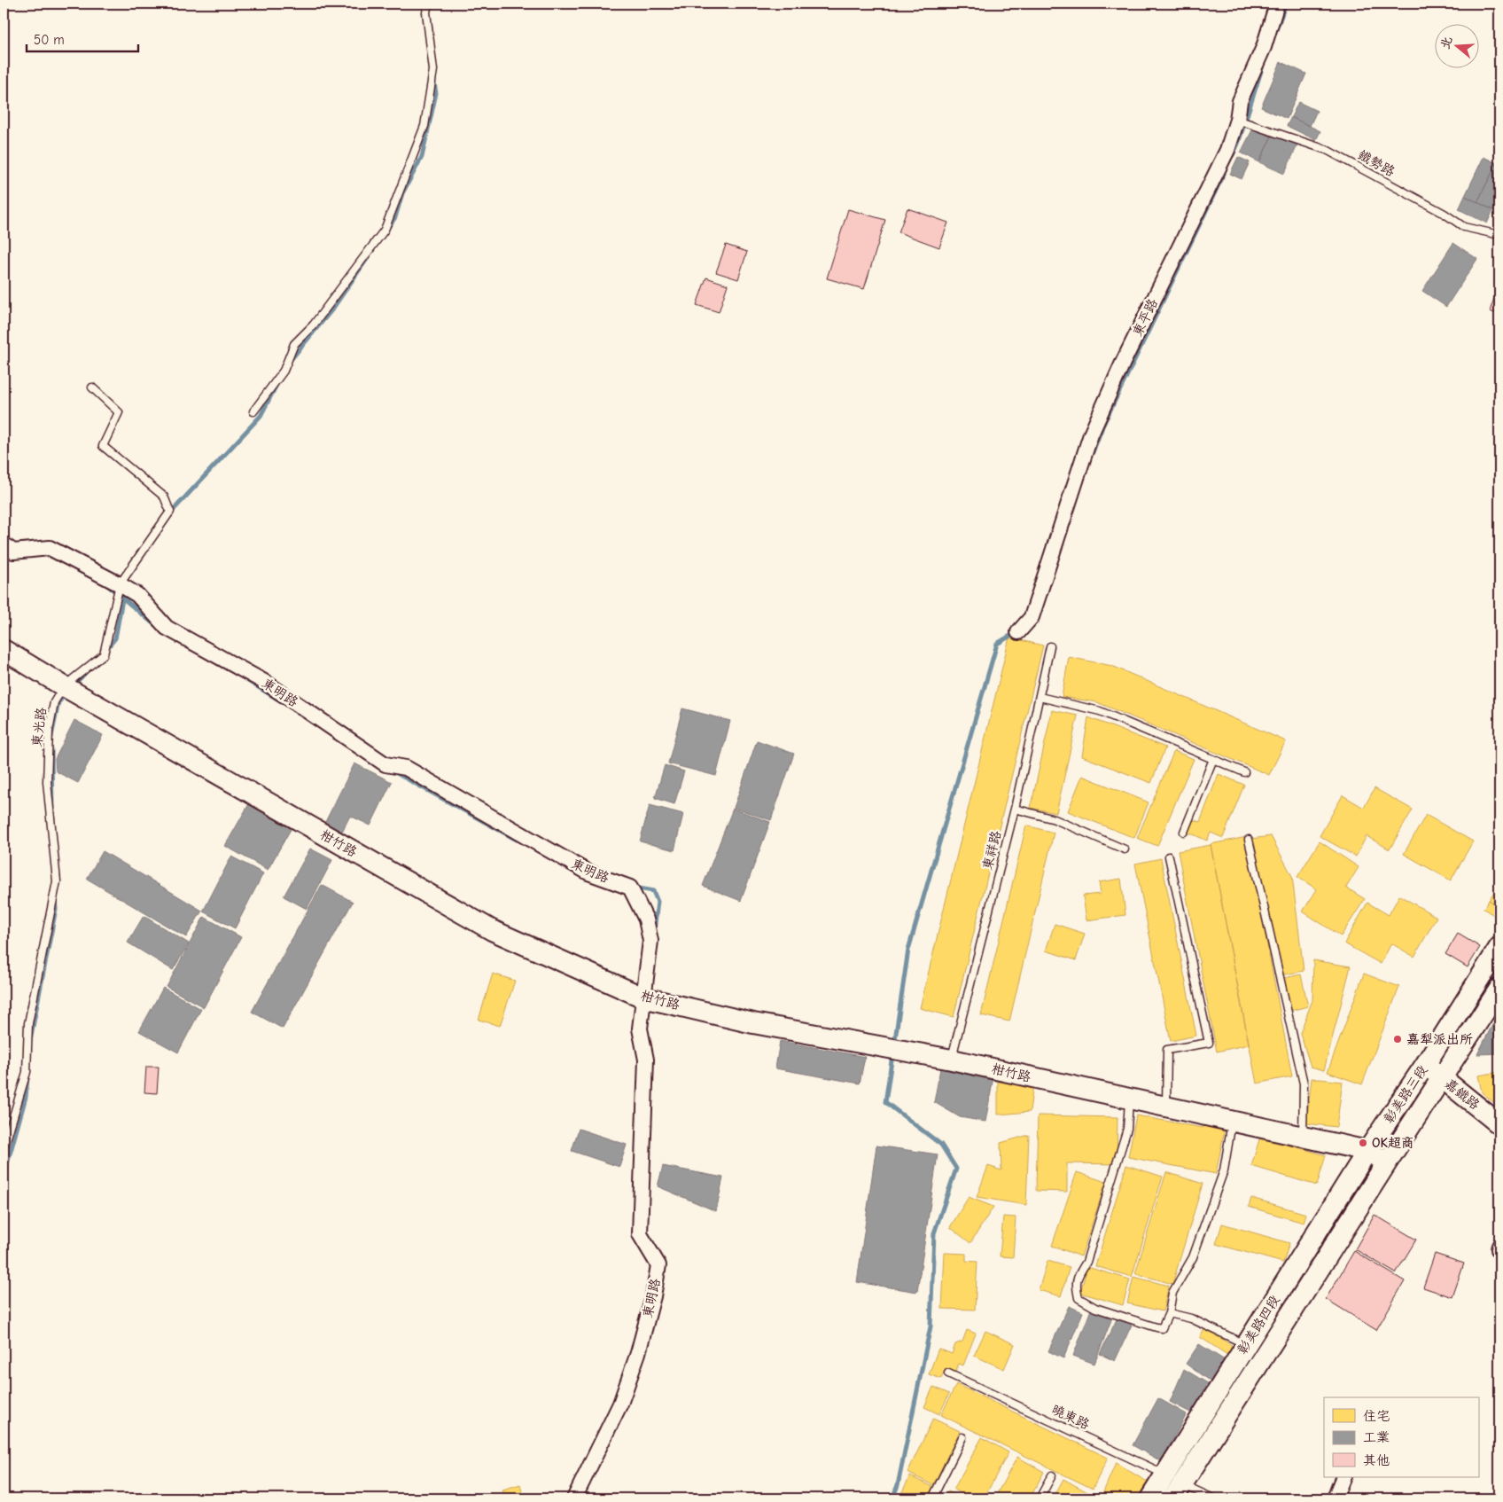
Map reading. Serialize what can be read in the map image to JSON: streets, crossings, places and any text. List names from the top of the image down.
{
  "streets": {
    "street": [
      "東平路",
      "東明路",
      "柑竹路",
      "彰美路三段",
      "嘉鐵路",
      "彰美路四段"
    ],
    "lane": [
      "鐵勢路",
      "東光路",
      "東祥路",
      "曉東路"
    ]
  },
  "crossings": [
    ["鐵勢路", "東平路"],
    ["東明路", "東光路"],
    ["東明路", "柑竹路"],
    ["東光路", "柑竹路"],
    ["柑竹路", "東祥路"],
    ["柑竹路", "彰美路三段"],
    ["柑竹路", "彰美路四段"],
    ["彰美路三段", "嘉鐵路"],
    ["彰美路三段", "彰美路四段"],
    ["彰美路四段", "曉東路"]
  ],
  "places": ["嘉犁派出所", "OK超商"],
  "legend": ["住宅", "工業", "其他"],
  "scale_bar": "50 m",
  "north": "left"
}
